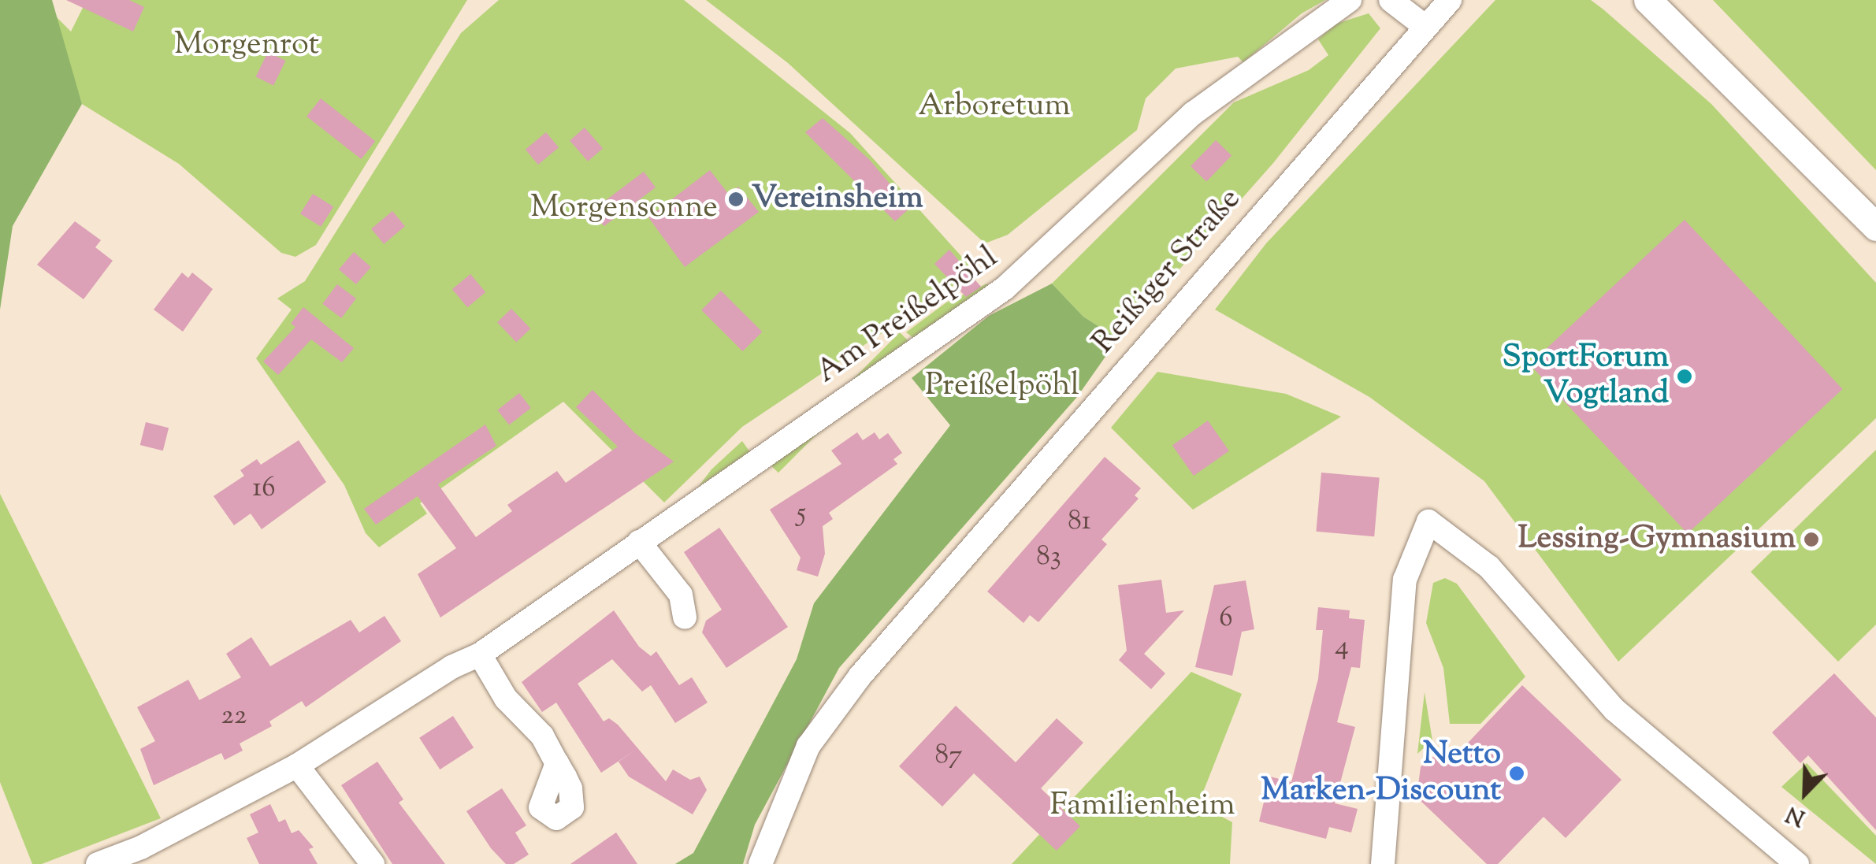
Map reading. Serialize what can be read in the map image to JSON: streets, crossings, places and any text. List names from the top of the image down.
{
  "streets": {
    "street": ["Reißiger Straße", "Am Preißelpöhl"]
  },
  "parks": [
    "Morgenrot",
    "Arboretum",
    "Morgensonne",
    "Preißelpöhl",
    "Familienheim"
  ],
  "places": [
    "Vereinsheim",
    "SportForum Vogtland",
    "Lessing-Gymnasium",
    "Netto Marken-Discount"
  ],
  "house_numbers": [
    "16",
    "5",
    "81",
    "83",
    "6",
    "4",
    "22",
    "87"
  ],
  "north": "bottom left"
}
